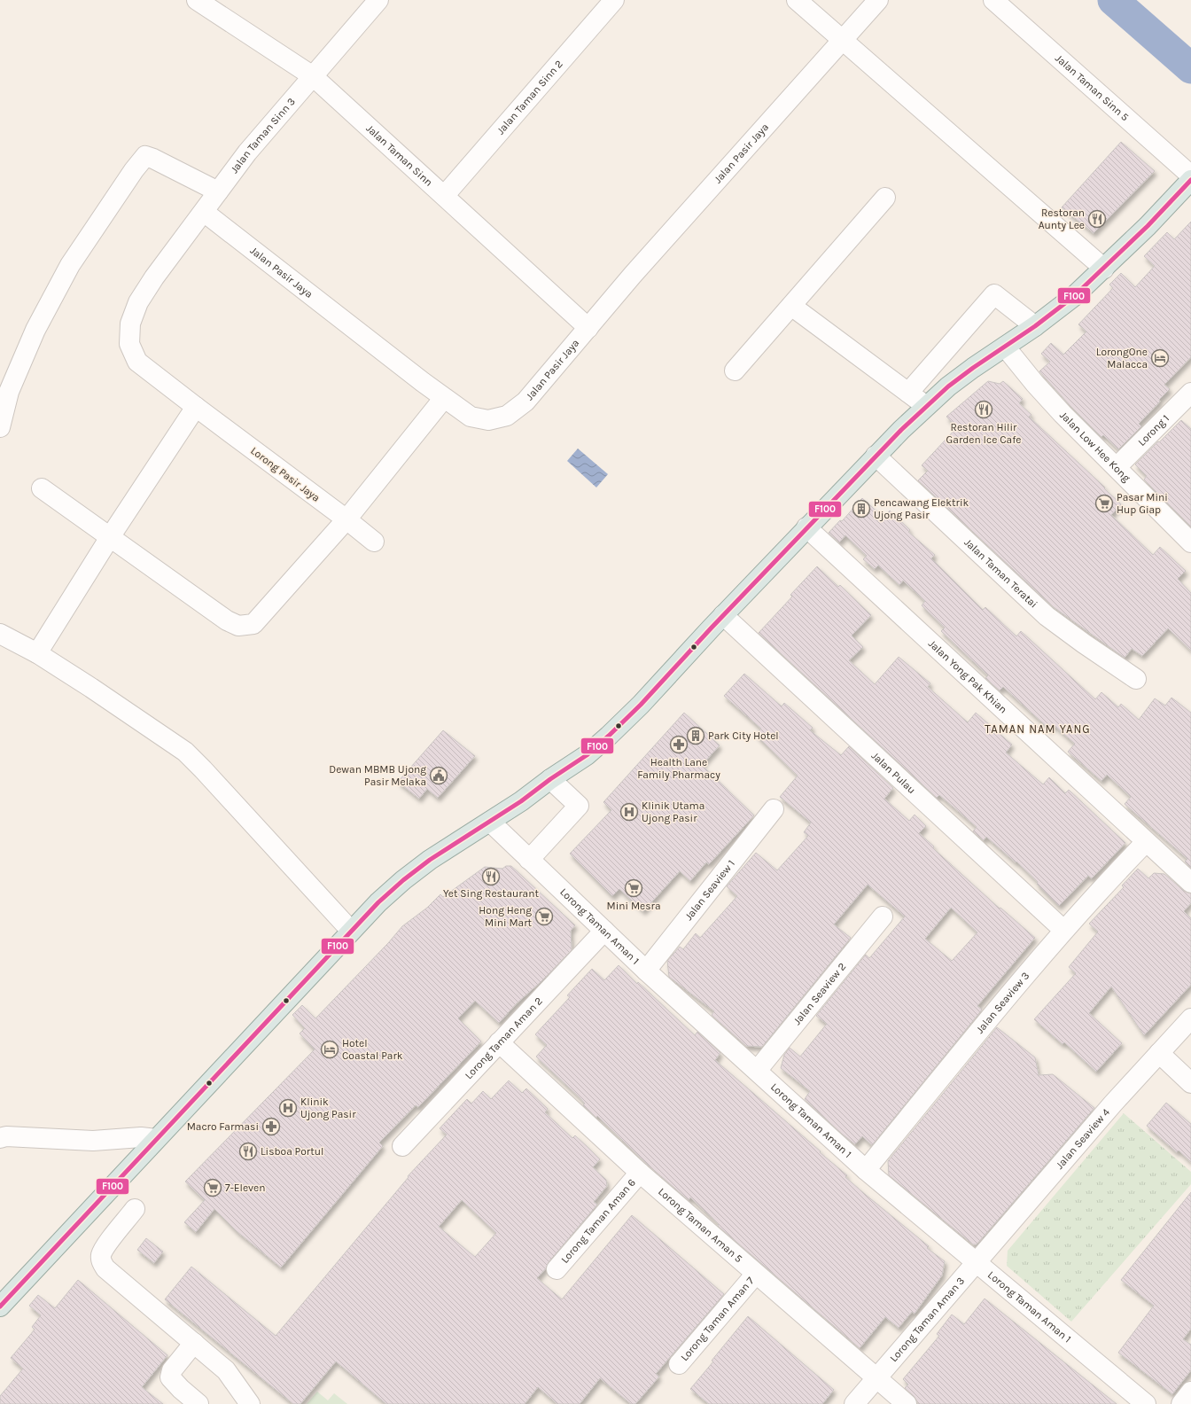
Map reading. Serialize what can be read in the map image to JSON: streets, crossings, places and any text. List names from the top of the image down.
{
  "streets": {
    "street": [
      "Jalan Taman Sinn 5",
      "Jalan Taman Sinn 2",
      "Jalan Taman Sinn 3",
      "Jalan Pasir Jaya",
      "Jalan Taman Sinn",
      "Lorong 1",
      "Jalan Low Hee Kong",
      "Lorong Pasir Jaya",
      "Jalan Taman Teratai",
      "Jalan Yong Pak Khian",
      "Jalan Pulau",
      "Jalan Seaview 1",
      "Lorong Taman Aman 1",
      "Jalan Seaview 2",
      "Jalan Seaview 3",
      "Lorong Taman Aman 2",
      "Jalan Seaview 4",
      "Lorong Taman Aman 6",
      "Lorong Taman Aman 5",
      "Lorong Taman Aman 7",
      "Lorong Taman Aman 3"
    ]
  },
  "crossings": [
    ["Jalan Taman Sinn 2", "Jalan Taman Sinn"],
    ["Jalan Taman Sinn 3", "Jalan Pasir Jaya"],
    ["Jalan Taman Sinn 3", "Jalan Taman Sinn"],
    ["Jalan Taman Sinn 3", "Lorong Pasir Jaya"],
    ["Jalan Pasir Jaya", "Jalan Taman Sinn"],
    ["Lorong 1", "Jalan Low Hee Kong"],
    ["Jalan Yong Pak Khian", "Jalan Seaview 3"],
    ["Jalan Pulau", "Jalan Seaview 3"],
    ["Jalan Seaview 1", "Lorong Taman Aman 1"],
    ["Lorong Taman Aman 1", "Jalan Seaview 2"],
    ["Lorong Taman Aman 1", "Jalan Seaview 3"],
    ["Lorong Taman Aman 1", "Lorong Taman Aman 2"],
    ["Lorong Taman Aman 1", "Jalan Seaview 4"],
    ["Lorong Taman Aman 1", "Lorong Taman Aman 3"],
    ["Lorong Taman Aman 2", "Lorong Taman Aman 5"],
    ["Jalan Seaview 4", "Lorong Taman Aman 3"],
    ["Lorong Taman Aman 6", "Lorong Taman Aman 5"],
    ["Lorong Taman Aman 5", "Lorong Taman Aman 7"],
    ["Lorong Taman Aman 5", "Lorong Taman Aman 3"]
  ],
  "districts": ["TAMAN NAM YANG"],
  "places": {
    "restaurant": [
      "Restoran Aunty Lee",
      "Restoran Hilir Garden Ice Cafe",
      "Yet Sing Restaurant",
      "Lisboa Portul"
    ],
    "hotel": ["LorongOne Malacca", "Hotel Coastal Park"],
    "supermarket": [
      "Pasar Mini Hup Giap",
      "Mini Mesra",
      "Hong Heng Mini Mart",
      "7-Eleven"
    ],
    "building": ["Pencawang Elektrik Ujong Pasir", "Park City Hotel"],
    "pharmacy": ["Health Lane Family Pharmacy", "Macro Farmasi"],
    "public building": ["Dewan MBMB Ujong Pasir Melaka"],
    "hospital": ["Klinik Utama Ujong Pasir", "Klinik Ujong Pasir"]
  },
  "lines": ["transit line F100"]
}
